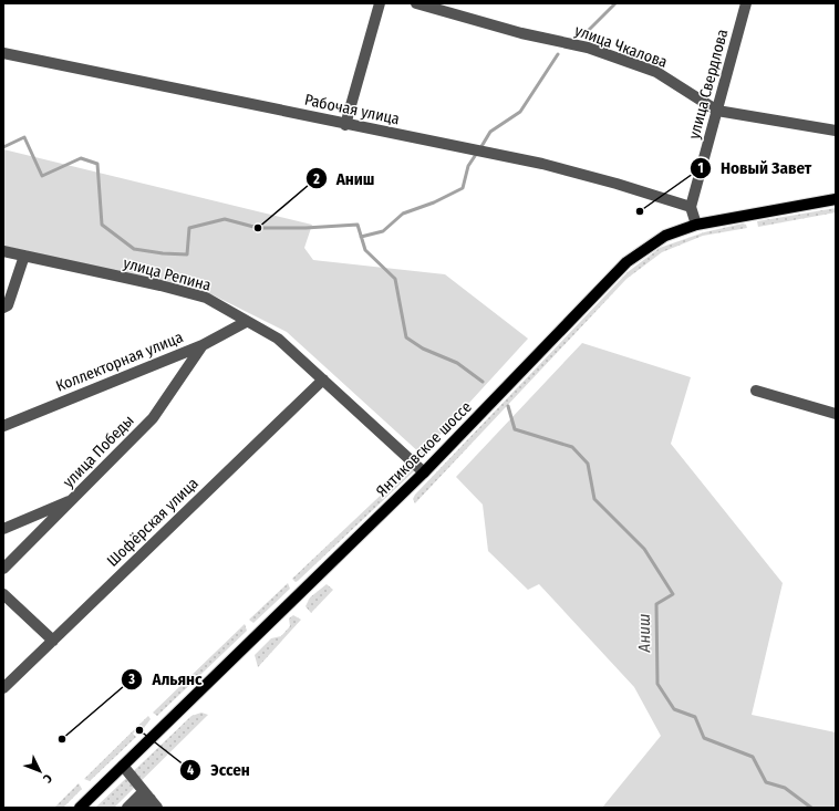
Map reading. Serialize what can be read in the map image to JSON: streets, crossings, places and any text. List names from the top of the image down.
{
  "streets": {
    "main road": ["Янтиковское шоссе"],
    "street": [
      "улица Чкалова",
      "улица Свердлова",
      "Рабочая улица",
      "улица Репина",
      "Коллекторная улица",
      "улица Победы",
      "Шофёрская улица"
    ]
  },
  "crossings": [
    ["улица Чкалова", "улица Свердлова"],
    ["улица Свердлова", "Рабочая улица"],
    ["улица Репина", "Коллекторная улица"],
    ["улица Репина", "Янтиковское шоссе"],
    ["улица Репина", "Шофёрская улица"],
    ["Коллекторная улица", "улица Победы"]
  ],
  "water": ["Аниш"],
  "places": [
    "Новый Завет",
    "Аниш",
    "Эссен",
    "Альянс"
  ],
  "north": "bottom right"
}
